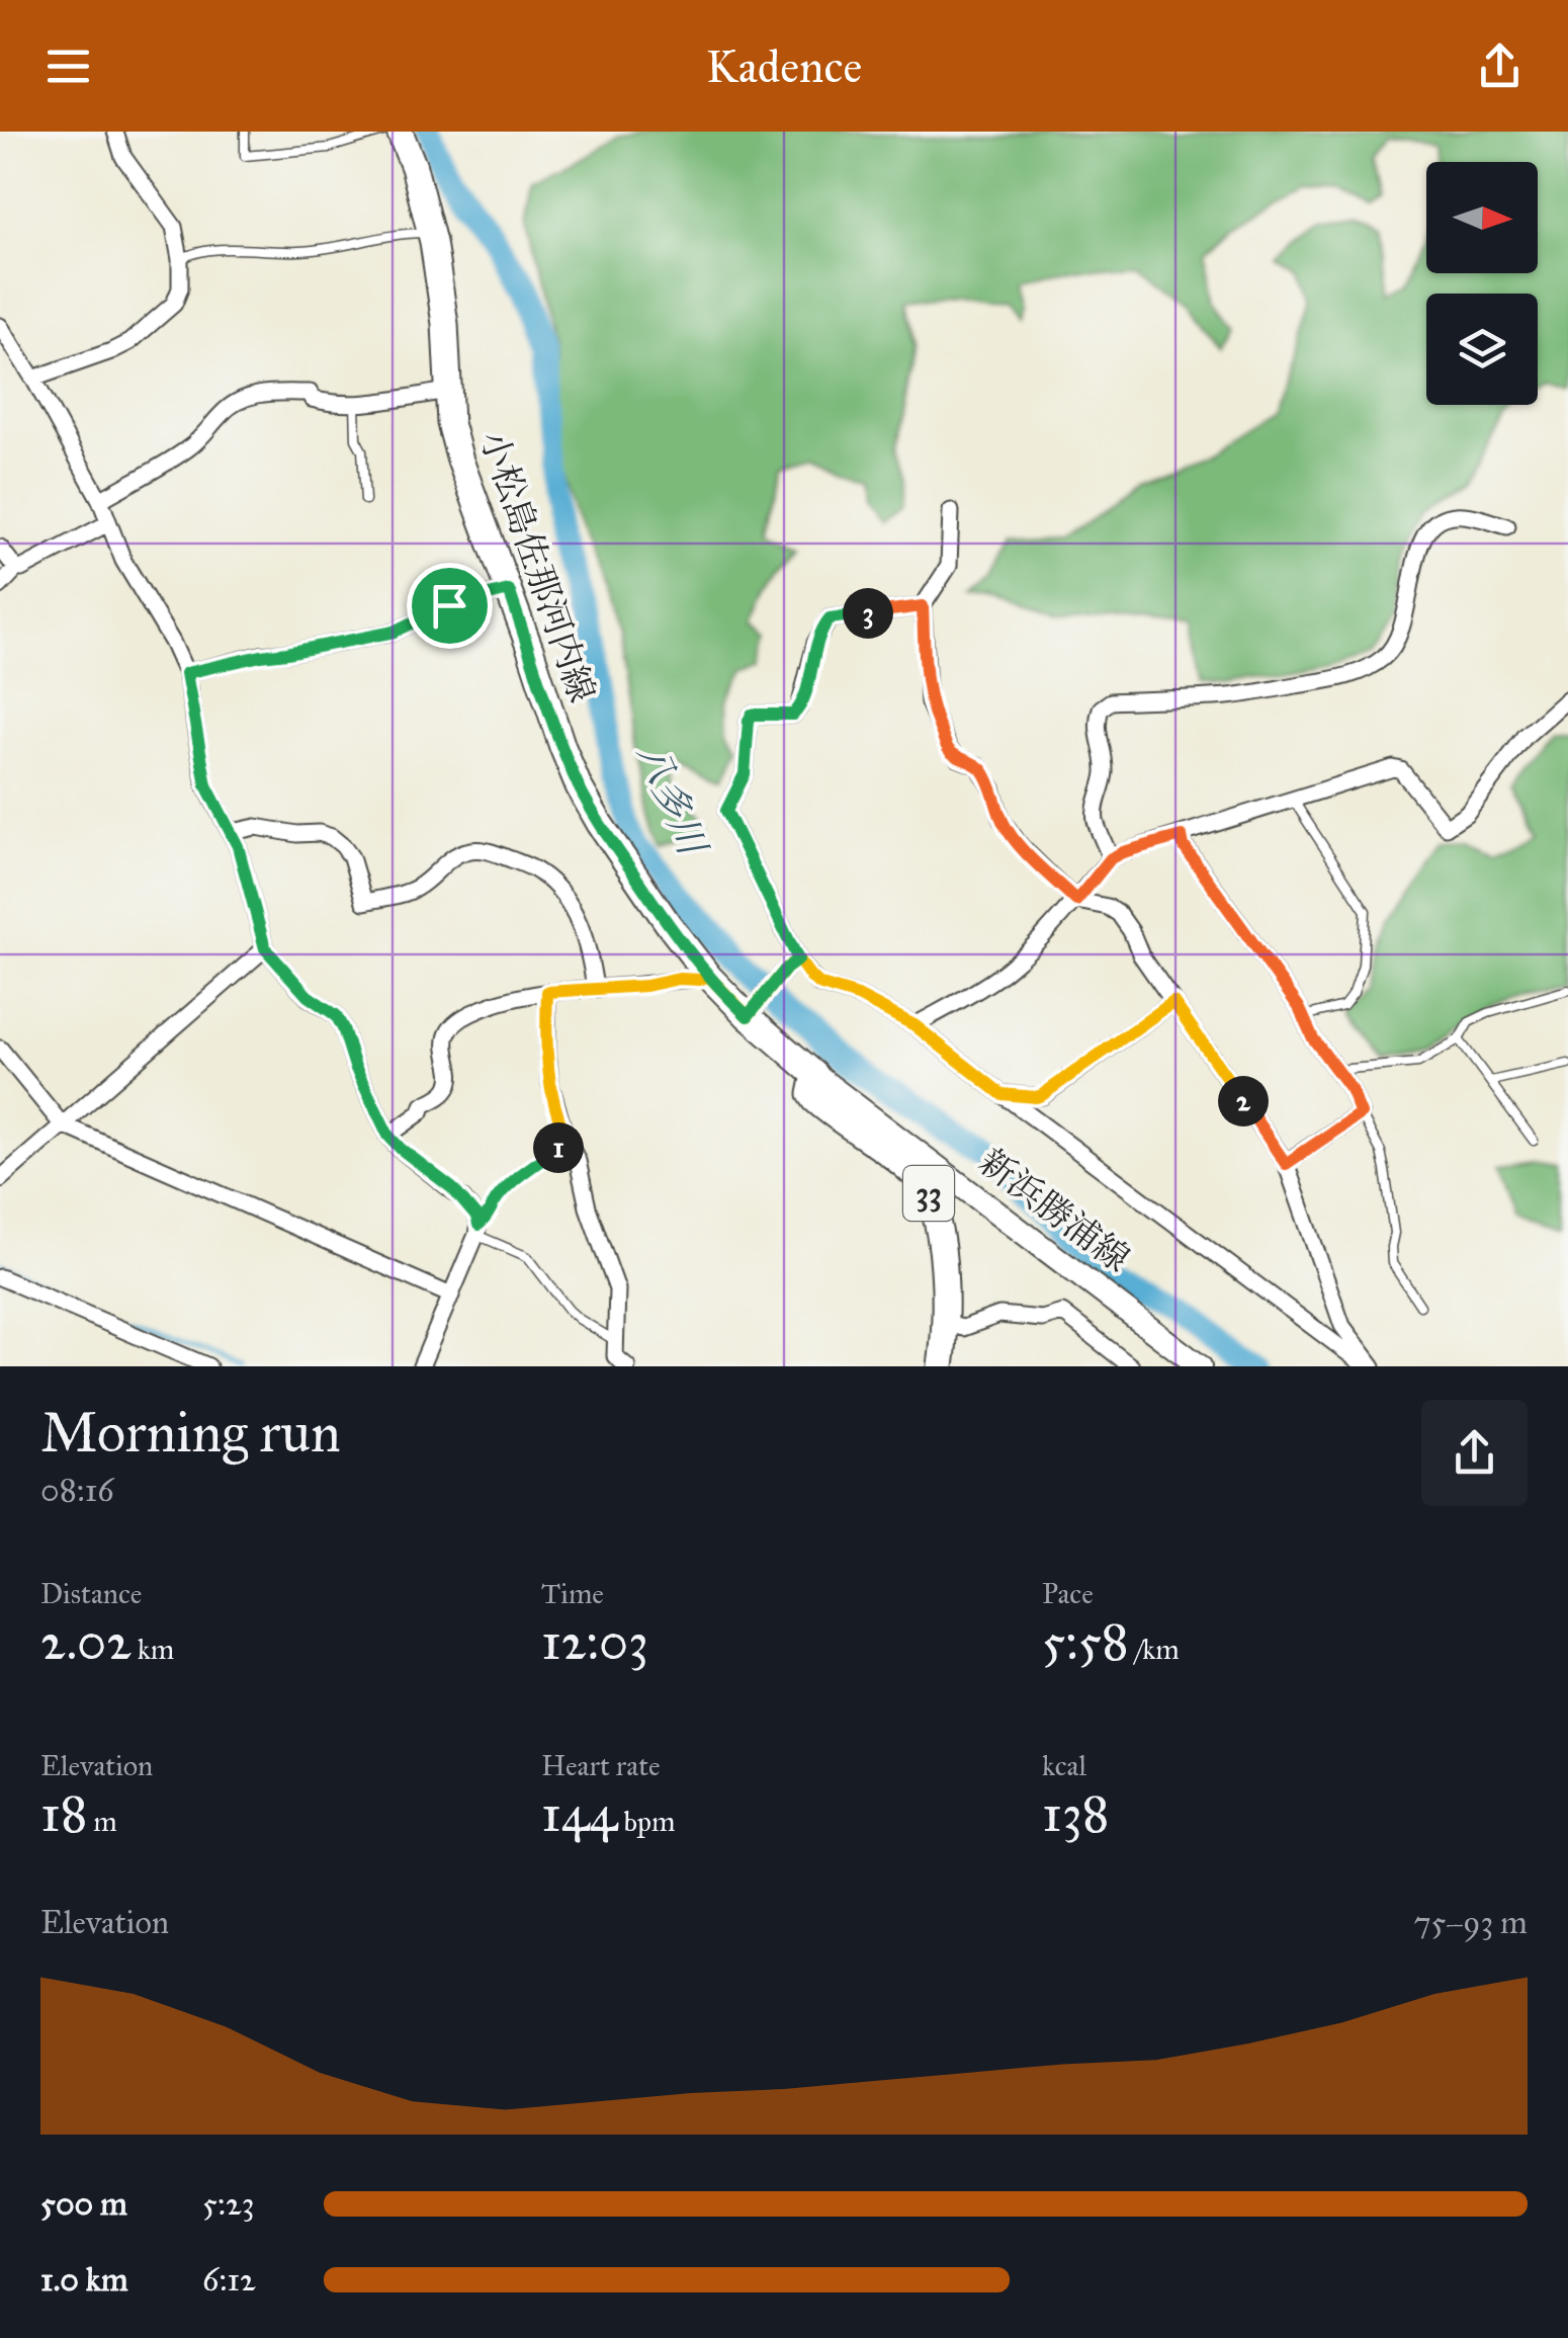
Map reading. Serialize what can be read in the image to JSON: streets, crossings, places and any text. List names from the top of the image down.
{
  "streets": {
    "main road": ["小松島佐那河内線", "33", "新浜勝浦線"]
  },
  "crossings": [
    ["小松島佐那河内線", "新浜勝浦線"]
  ],
  "water": ["八多川"],
  "north": "right",
  "page": {
    "header": "Kadence",
    "pins": ["3", "2", "1"],
    "heading": ["Morning run", "08:16"],
    "stats": [
      ["Distance", "2.02 km"],
      ["Time", "12:03"],
      ["Pace", "5:58 /km"],
      ["Elevation", "18 m"],
      ["Heart rate", "144 bpm"],
      ["kcal", "138"]
    ],
    "chart": ["Elevation", "75–93 m"],
    "list": [
      {
        "name": "500 m",
        "note": "5:23"
      },
      {
        "name": "1.0 km",
        "note": "6:12"
      }
    ]
  }
}
